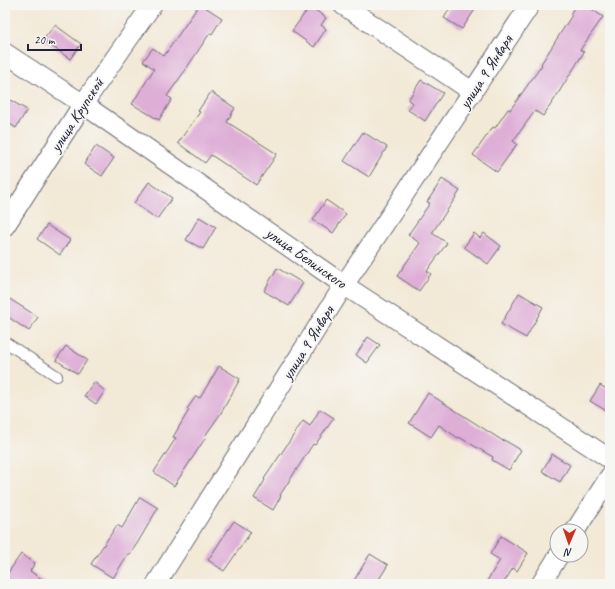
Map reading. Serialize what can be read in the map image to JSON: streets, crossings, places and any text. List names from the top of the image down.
{
  "streets": {
    "street": ["улица 9 Января", "улица Крупской", "улица Белинского"]
  },
  "crossings": [
    ["улица 9 Января", "улица Белинского"],
    ["улица Крупской", "улица Белинского"]
  ],
  "scale_bar": "20 m",
  "north": "bottom"
}
